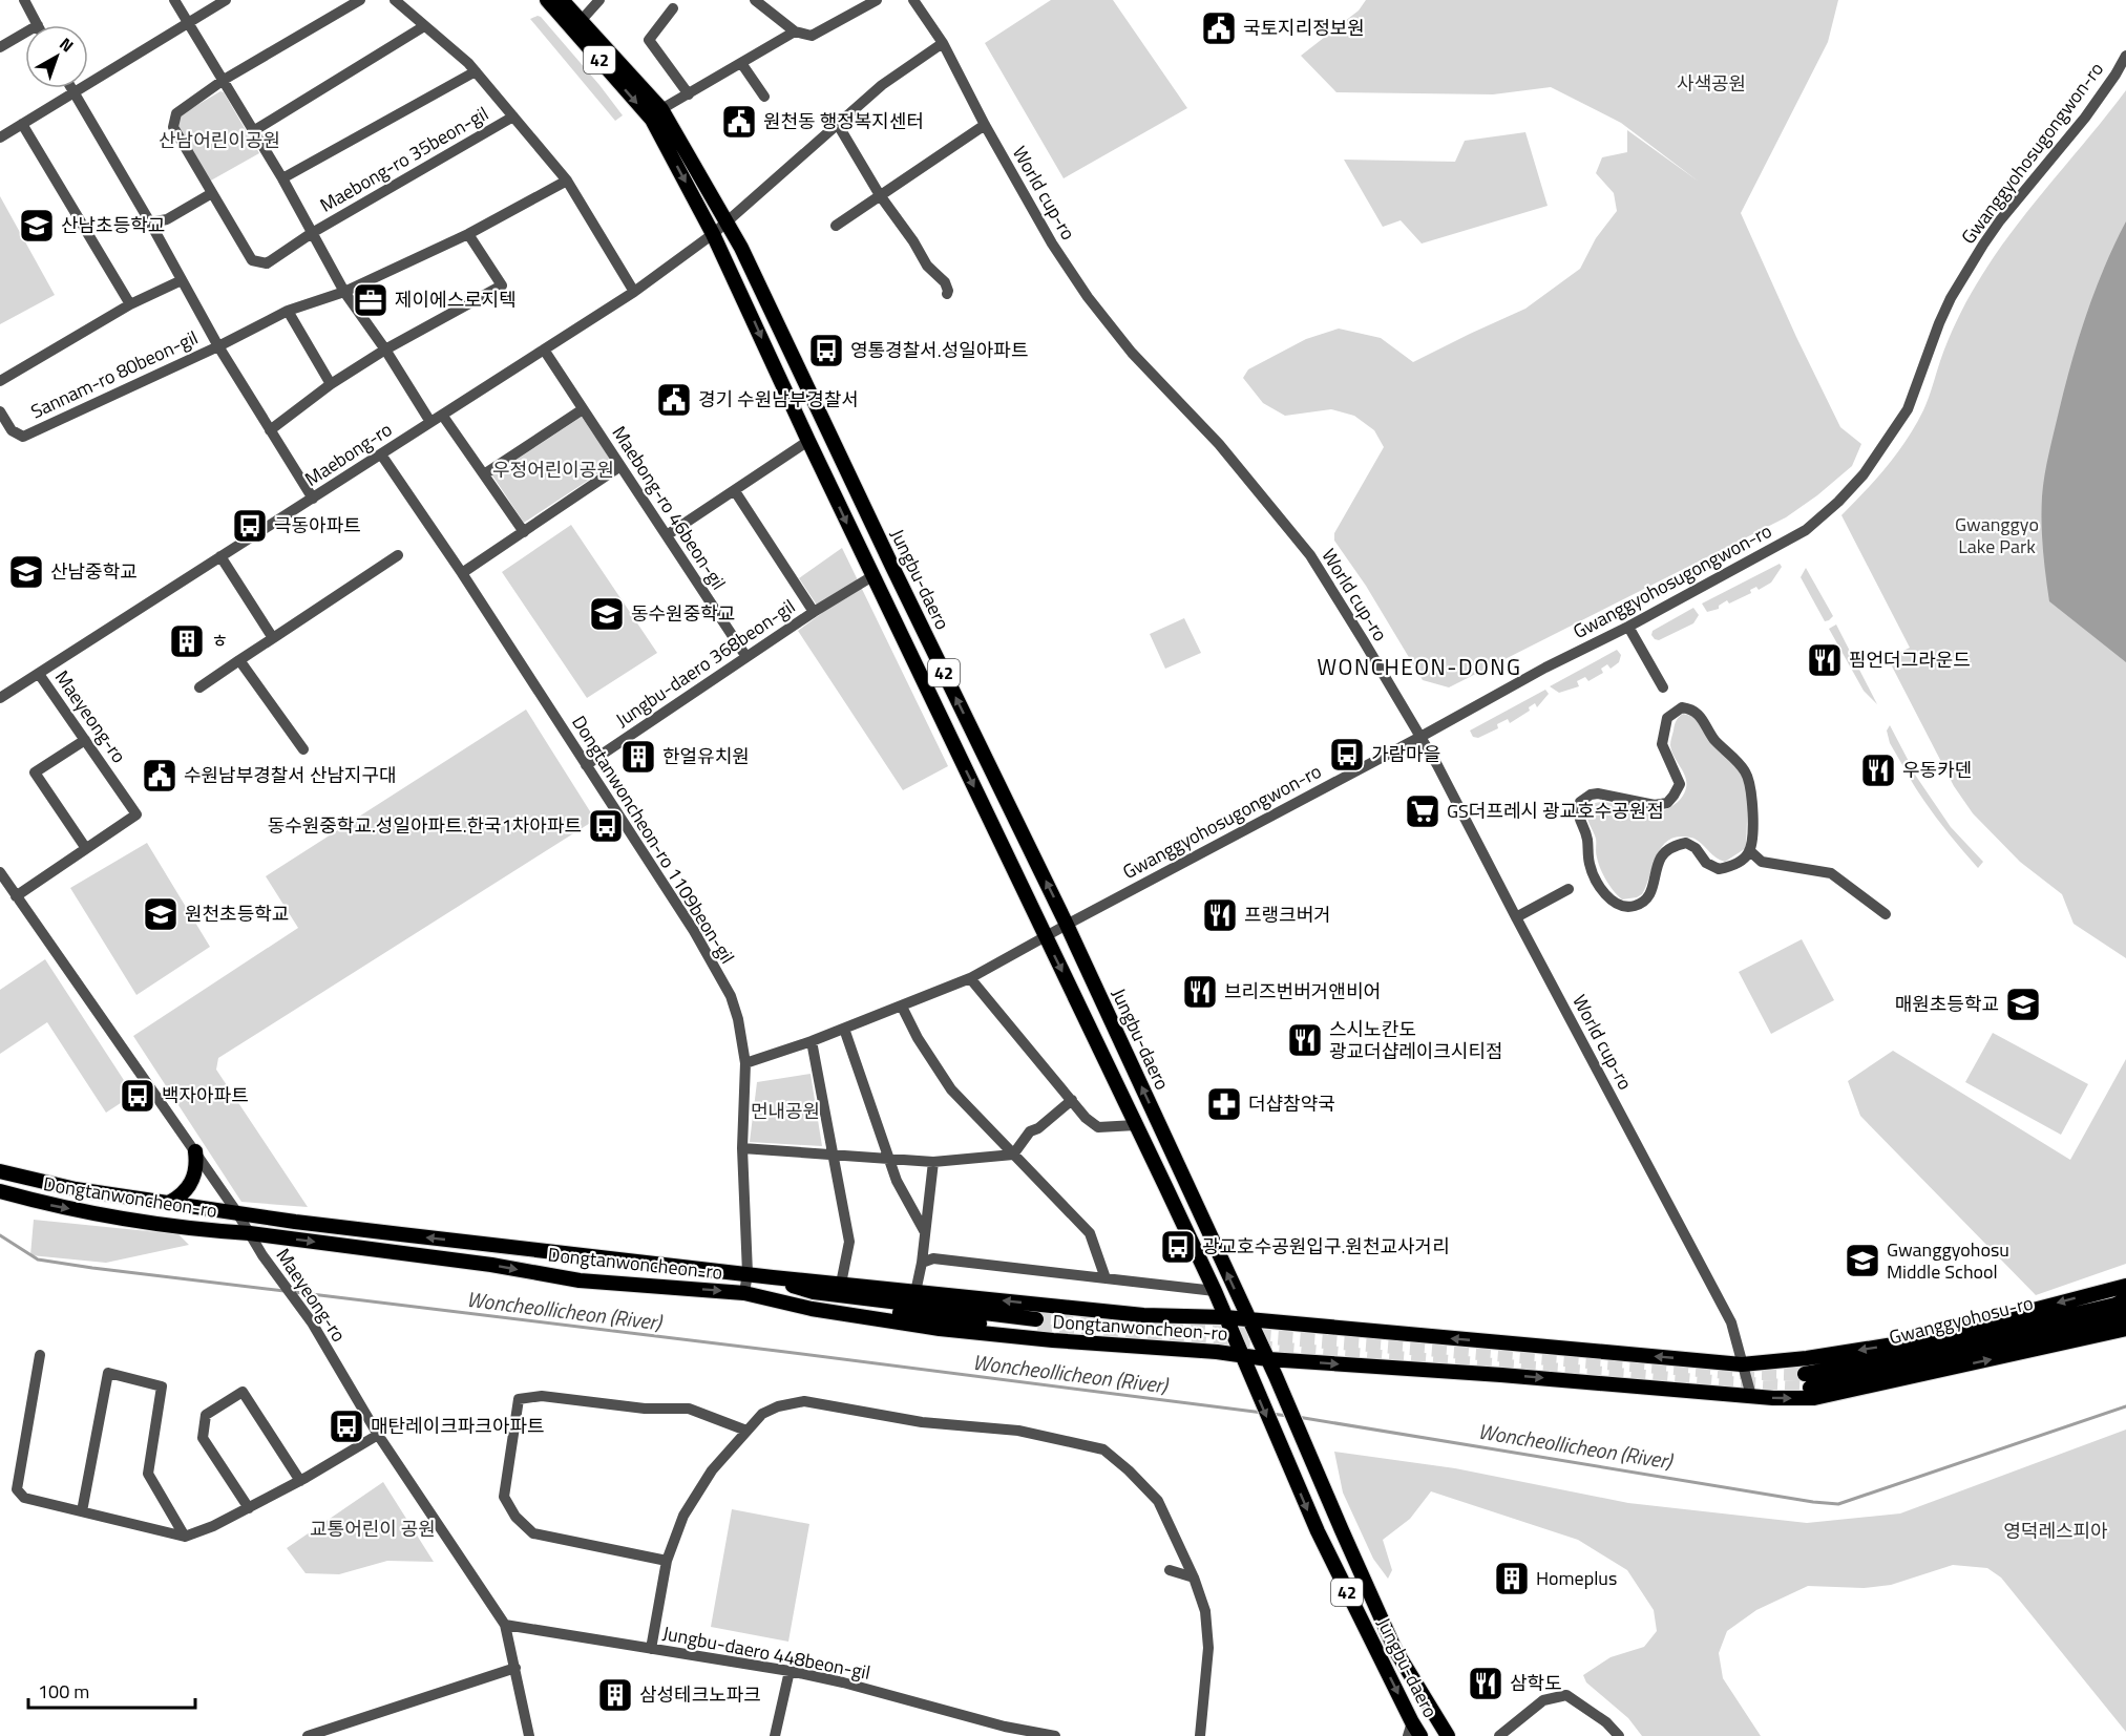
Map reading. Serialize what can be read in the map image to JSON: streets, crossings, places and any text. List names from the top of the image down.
{
  "streets": {
    "main road": [
      "42",
      "Jungbu-daero",
      "Dongtanwoncheon-ro",
      "Gwanggyohosu-ro"
    ],
    "street": [
      "Gwanggyohosugongwon-ro",
      "Maebong-ro 35beon-gil",
      "World cup-ro",
      "Sannam-ro 80beon-gil",
      "Maebong-ro",
      "Maebong-ro 46beon-gil",
      "Jungbu-daero 368beon-gil",
      "Maeyeong-ro",
      "Dongtanwoncheon-ro 1109beon-gil",
      "Jungbu-daero 448beon-gil"
    ]
  },
  "crossings": [
    ["42", "Gwanggyohosugongwon-ro"],
    ["42", "Maebong-ro"],
    ["42", "Jungbu-daero"],
    ["42", "Jungbu-daero 368beon-gil"],
    ["42", "Dongtanwoncheon-ro"],
    ["Gwanggyohosugongwon-ro", "World cup-ro"],
    ["Gwanggyohosugongwon-ro", "Jungbu-daero"],
    ["Gwanggyohosugongwon-ro", "Dongtanwoncheon-ro 1109beon-gil"],
    ["Maebong-ro 35beon-gil", "Maebong-ro"],
    ["World cup-ro", "Maebong-ro"],
    ["World cup-ro", "Dongtanwoncheon-ro"],
    ["Maebong-ro", "Maebong-ro 46beon-gil"],
    ["Maebong-ro", "Jungbu-daero"],
    ["Maebong-ro", "Maeyeong-ro"],
    ["Maebong-ro", "Dongtanwoncheon-ro 1109beon-gil"],
    ["Maebong-ro 46beon-gil", "Jungbu-daero 368beon-gil"],
    ["Jungbu-daero", "Dongtanwoncheon-ro"],
    ["Jungbu-daero 368beon-gil", "Dongtanwoncheon-ro 1109beon-gil"],
    ["Maeyeong-ro", "Dongtanwoncheon-ro"],
    ["Maeyeong-ro", "Jungbu-daero 448beon-gil"],
    ["Dongtanwoncheon-ro 1109beon-gil", "Dongtanwoncheon-ro"]
  ],
  "districts": ["WONCHEON-DONG"],
  "water": ["Woncheollicheon (River)"],
  "parks": [
    "사색공원",
    "산남어린이공원",
    "우정어린이공원",
    "Gwanggyo Lake Park",
    "먼내공원",
    "교통어린이 공원",
    "영덕레스피아"
  ],
  "places": {
    "public building": [
      "국토지리정보원",
      "원천동 행정복지센터",
      "경기 수원남부경찰서",
      "수원남부경찰서 산남지구대"
    ],
    "school or university": [
      "산남초등학교",
      "산남중학교",
      "동수원중학교",
      "원천초등학교",
      "매원초등학교",
      "Gwanggyohosu Middle School"
    ],
    "office": ["제이에스로지텍"],
    "bus stop": [
      "영통경찰서.성일아파트",
      "극동아파트",
      "가람마을",
      "동수원중학교.성일아파트.한국1차아파트",
      "백자아파트",
      "광교호수공원입구.원천교사거리",
      "매탄레이크파크아파트"
    ],
    "building": [
      "ㅎ",
      "한얼유치원",
      "Homeplus",
      "삼성테크노파크"
    ],
    "restaurant": [
      "핌언더그라운드",
      "우동카덴",
      "프랭크버거",
      "브리즈번버거앤비어",
      "스시노칸도 광교더샵레이크시티점",
      "삼학도"
    ],
    "supermarket": ["GS더프레시 광교호수공원점"],
    "pharmacy": ["더샵참약국"]
  },
  "scale_bar": "100 m",
  "north": "top right"
}
